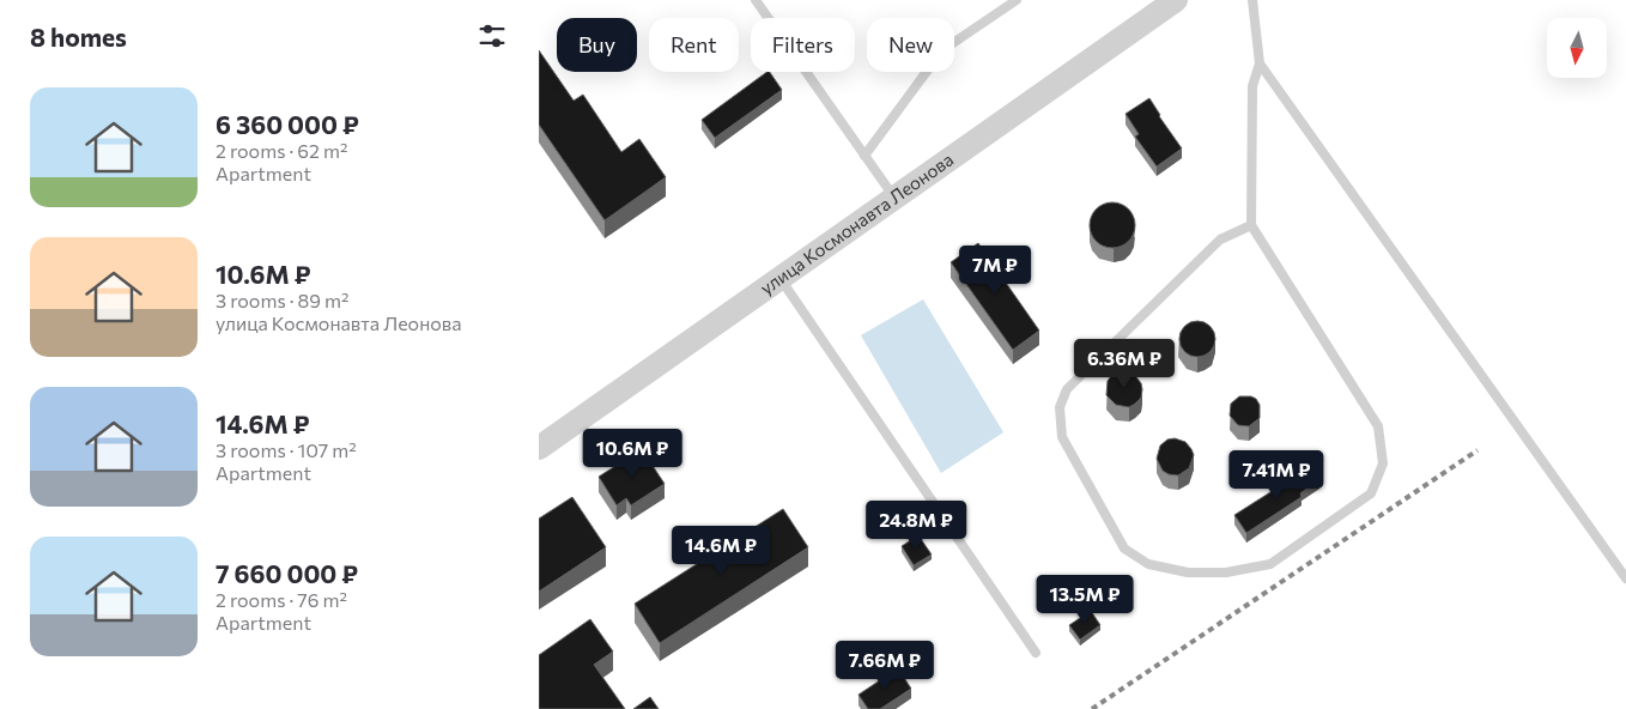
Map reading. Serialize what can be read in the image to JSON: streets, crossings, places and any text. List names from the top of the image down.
{
  "streets": {
    "street": ["улица Космонавта Леонова"]
  },
  "north": "bottom",
  "page": {
    "heading": "8 homes",
    "chip": [
      "Buy",
      "Rent",
      "Filters",
      "New"
    ],
    "list": [
      {
        "name": "6 360 000 ₽",
        "note": "2 rooms · 62 m² · Apartment"
      },
      {
        "name": "10.6M ₽",
        "note": "3 rooms · 89 m² · улица Космонавта Леонова"
      },
      {
        "name": "14.6M ₽",
        "note": "3 rooms · 107 m² · Apartment"
      },
      {
        "name": "7 660 000 ₽",
        "note": "2 rooms · 76 m² · Apartment"
      }
    ],
    "price": [
      "7M ₽",
      "6.36M ₽",
      "10.6M ₽",
      "7.41M ₽",
      "24.8M ₽",
      "14.6M ₽",
      "13.5M ₽",
      "7.66M ₽"
    ]
  }
}
